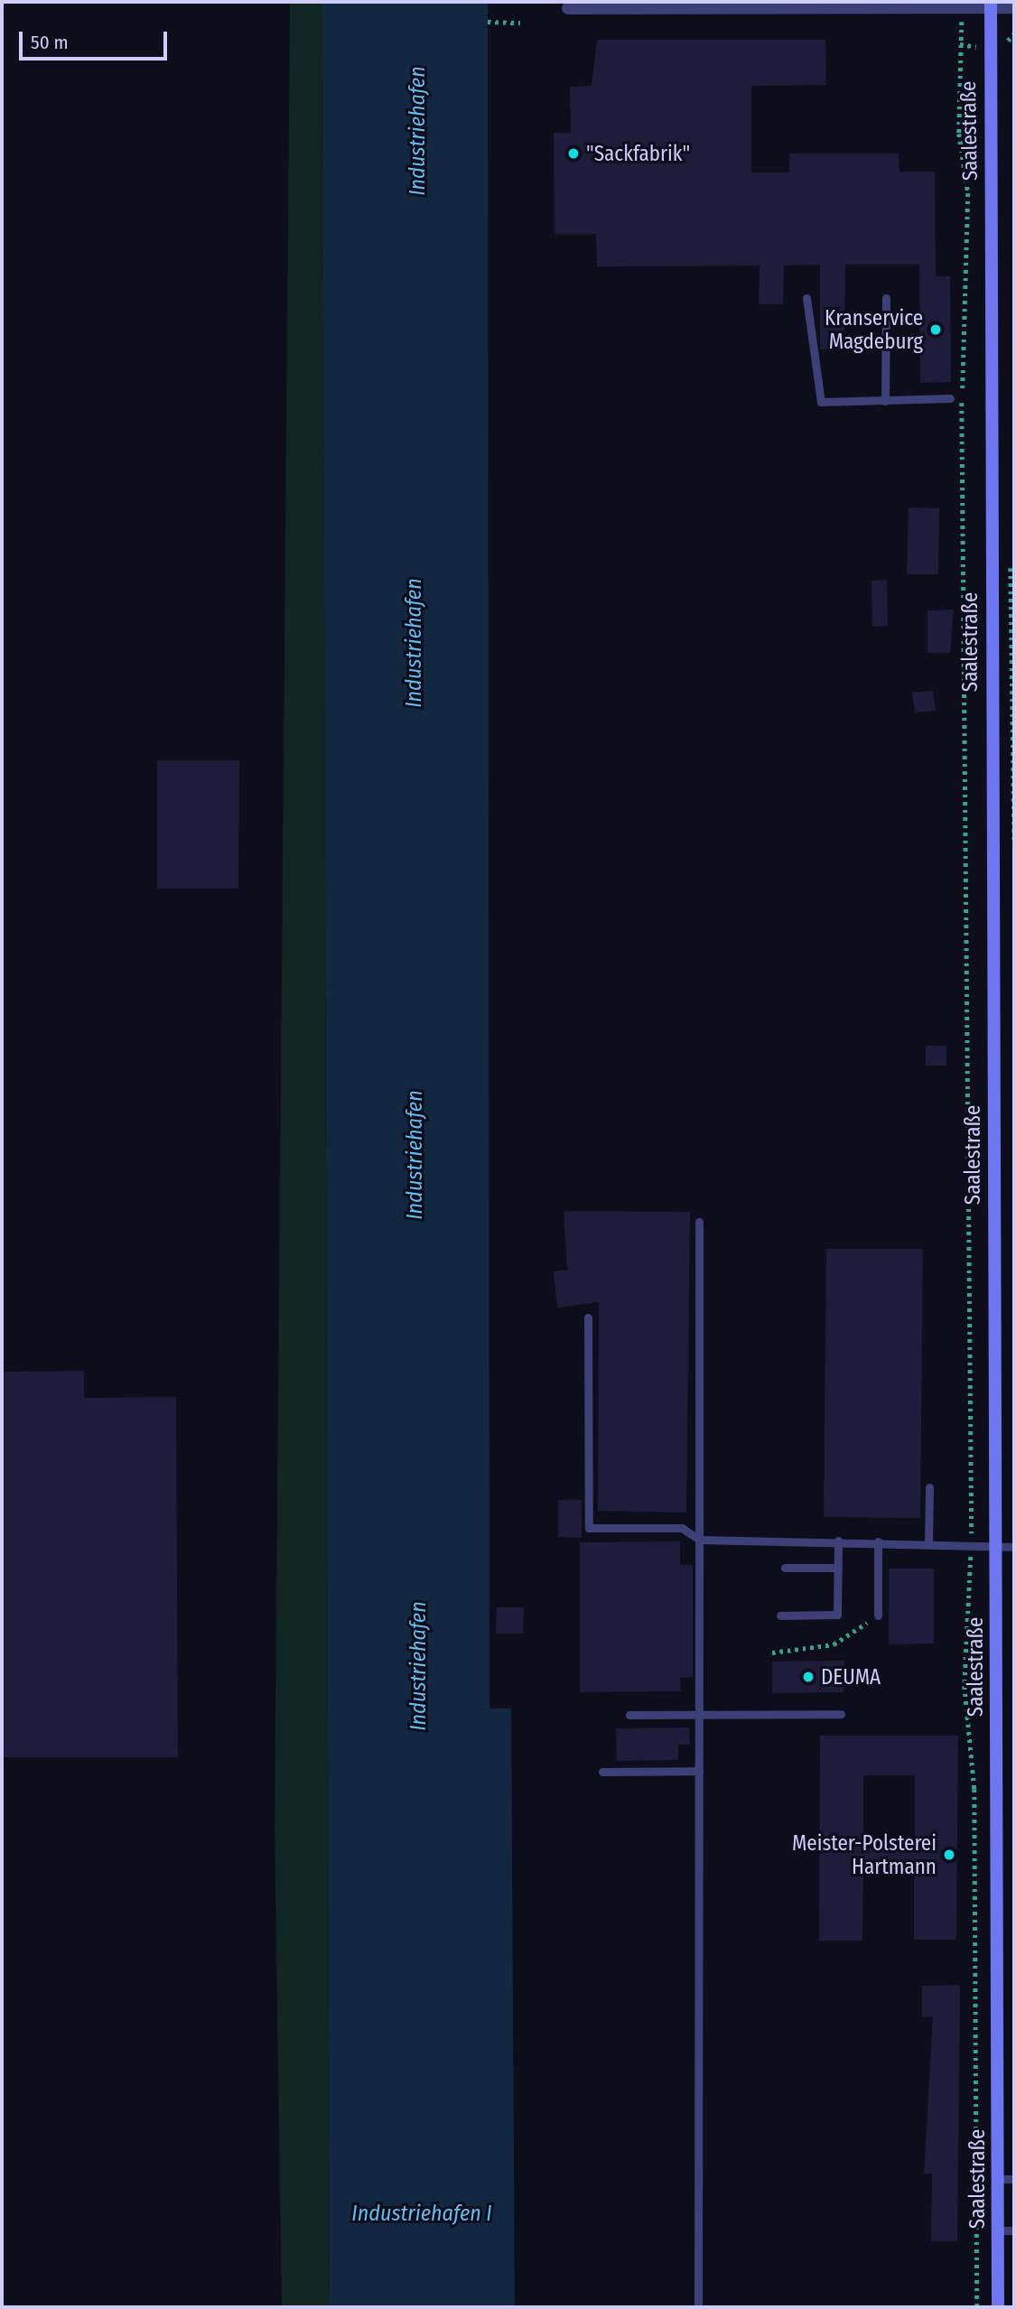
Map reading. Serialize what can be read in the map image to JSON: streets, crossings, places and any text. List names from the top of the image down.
{
  "streets": {
    "main road": ["Saalestraße"]
  },
  "water": ["Industriehafen", "Industriehafen I"],
  "places": [
    "\"Sackfabrik\"",
    "Kranservice Magdeburg",
    "DEUMA",
    "Meister-Polsterei Hartmann"
  ],
  "scale_bar": "50 m"
}
